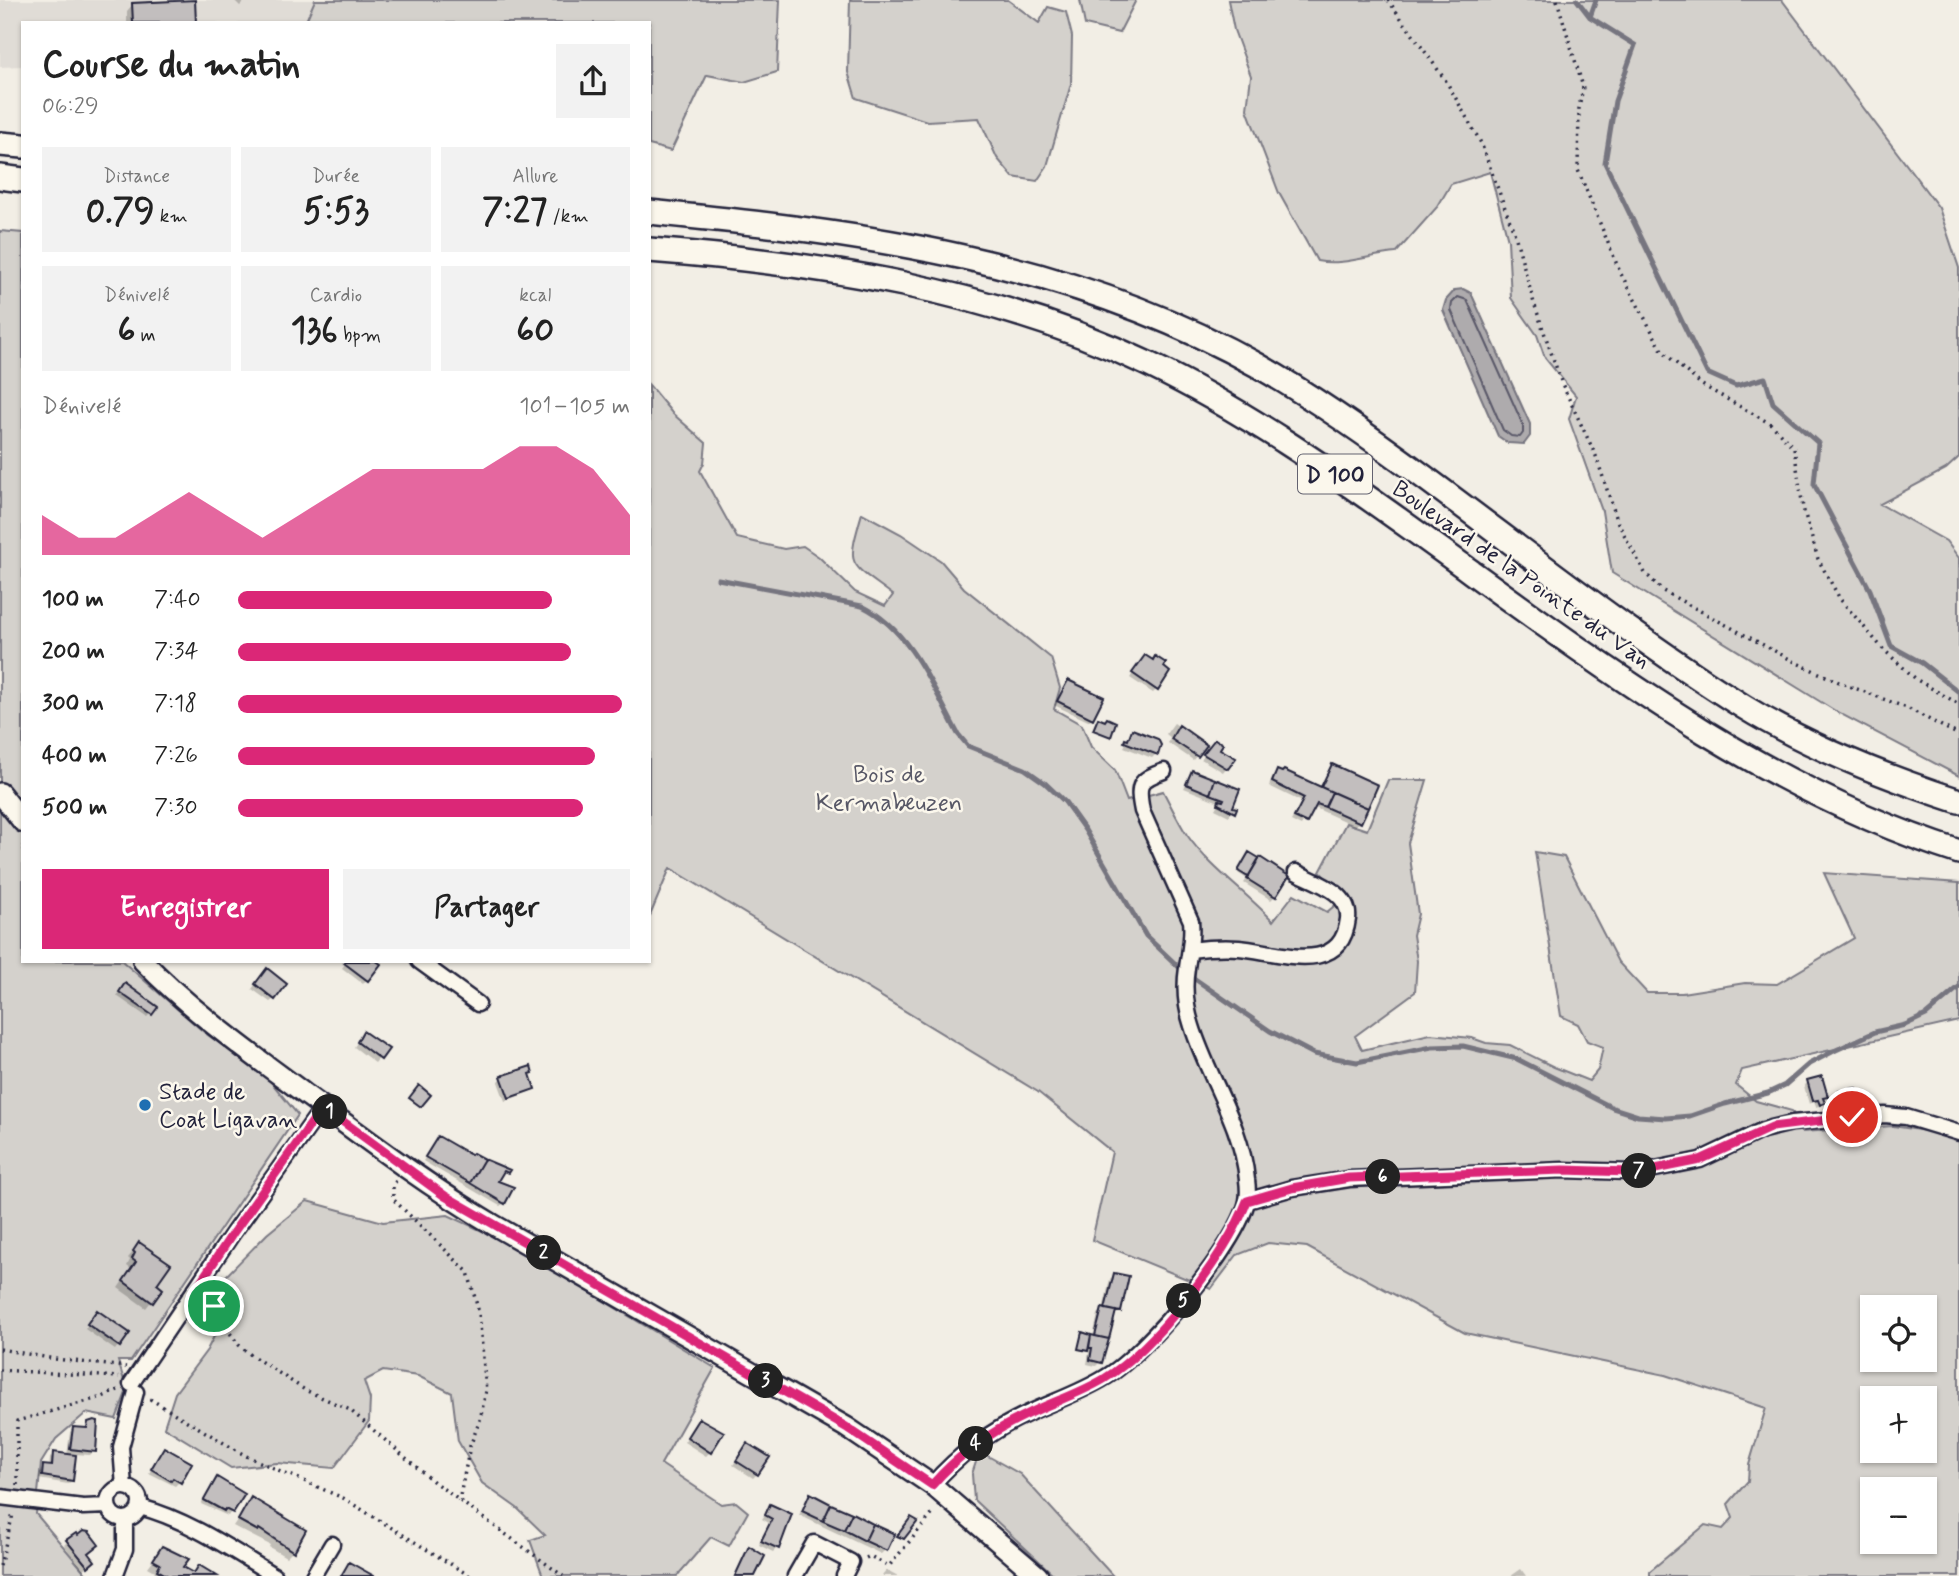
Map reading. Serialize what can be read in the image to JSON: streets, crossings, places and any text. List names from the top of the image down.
{
  "streets": {
    "highway": ["D 100", "Boulevard de la Pointe du Van"]
  },
  "parks": ["Bois de Kermabeuzen"],
  "places": ["Stade de Coat Ligavan"],
  "page": {
    "heading": ["Course du matin", "06:29"],
    "stats": [
      ["Distance", "0.79 km"],
      ["Durée", "5:53"],
      ["Allure", "7:27 /km"],
      ["Dénivelé", "6 m"],
      ["Cardio", "136 bpm"],
      ["kcal", "60"]
    ],
    "chart": ["Dénivelé", "101–105 m"],
    "list": [
      {
        "name": "100 m",
        "note": "7:40"
      },
      {
        "name": "200 m",
        "note": "7:34"
      },
      {
        "name": "300 m",
        "note": "7:18"
      },
      {
        "name": "400 m",
        "note": "7:26"
      },
      {
        "name": "500 m",
        "note": "7:30"
      }
    ],
    "buttons": ["Enregistrer", "Partager"],
    "pins": [
      "1",
      "7",
      "6",
      "2",
      "5",
      "3",
      "4"
    ],
    "map_buttons": ["+", "−"]
  }
}
